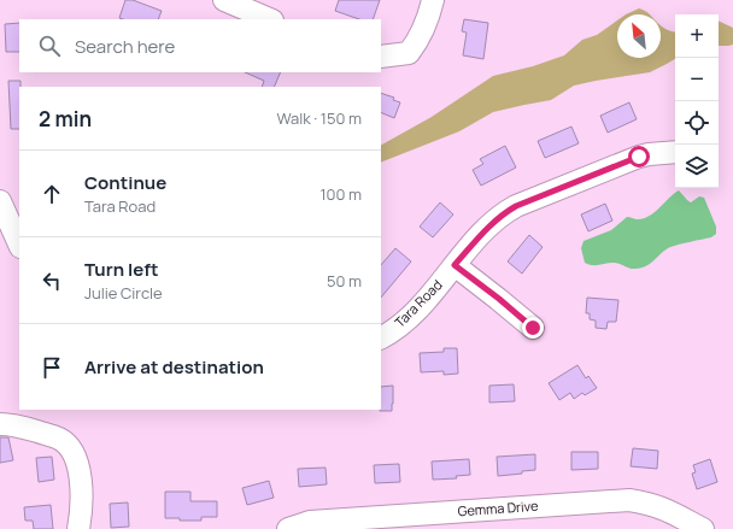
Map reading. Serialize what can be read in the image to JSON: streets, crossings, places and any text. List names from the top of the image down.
{
  "streets": {
    "street": ["Tara Road", "Gemma Drive"]
  },
  "north": "top left",
  "page": {
    "map_buttons": ["+", "−"],
    "search": "Search here",
    "heading": ["2 min", "Walk · 150 m"],
    "list": [
      ["Continue", "Tara Road", "100 m"],
      ["Turn left", "Julie Circle", "50 m"],
      "Arrive at destination"
    ]
  }
}
